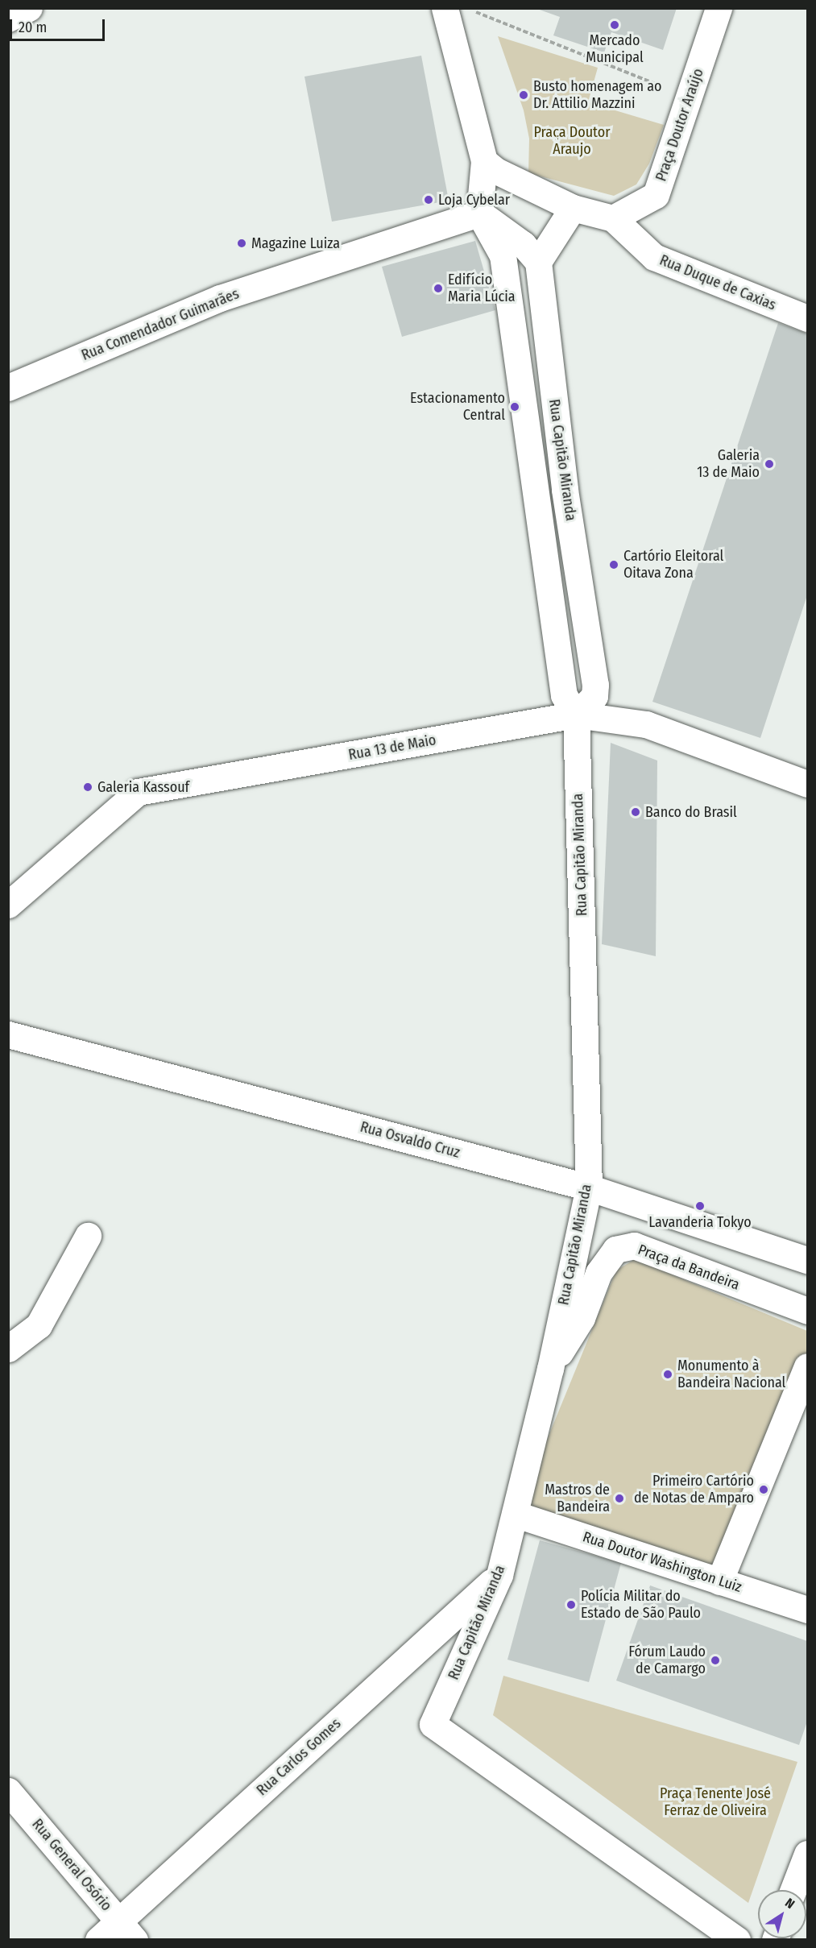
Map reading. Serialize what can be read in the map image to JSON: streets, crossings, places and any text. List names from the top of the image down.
{
  "streets": {
    "street": [
      "Praça Doutor Araújo",
      "Rua Duque de Caxias",
      "Rua Comendador Guimarães",
      "Rua Capitão Miranda",
      "Rua 13 de Maio",
      "Rua Osvaldo Cruz",
      "Praça da Bandeira",
      "Rua Doutor Washington Luiz",
      "Rua Carlos Gomes",
      "Rua General Osório"
    ]
  },
  "crossings": [
    ["Praça Doutor Araújo", "Rua Duque de Caxias"],
    ["Rua Capitão Miranda", "Rua 13 de Maio"],
    ["Rua Capitão Miranda", "Rua Osvaldo Cruz"],
    ["Rua Capitão Miranda", "Praça da Bandeira"],
    ["Rua Capitão Miranda", "Rua Doutor Washington Luiz"],
    ["Rua Capitão Miranda", "Rua Carlos Gomes"],
    ["Rua Carlos Gomes", "Rua General Osório"]
  ],
  "parks": ["Praça Doutor Araujo", "Praça Tenente José Ferraz de Oliveira"],
  "places": [
    "Mercado Municipal",
    "Busto homenagem ao Dr. Attilio Mazzini",
    "Loja Cybelar",
    "Magazine Luiza",
    "Edifício Maria Lúcia",
    "Estacionamento Central",
    "Galeria 13 de Maio",
    "Cartório Eleitoral Oitava Zona",
    "Galeria Kassouf",
    "Banco do Brasil",
    "Lavanderia Tokyo",
    "Monumento à Bandeira Nacional",
    "Primeiro Cartório de Notas de Amparo",
    "Mastros de Bandeira",
    "Polícia Militar do Estado de São Paulo",
    "Fórum Laudo de Camargo"
  ],
  "scale_bar": "20 m",
  "north": "top right"
}
